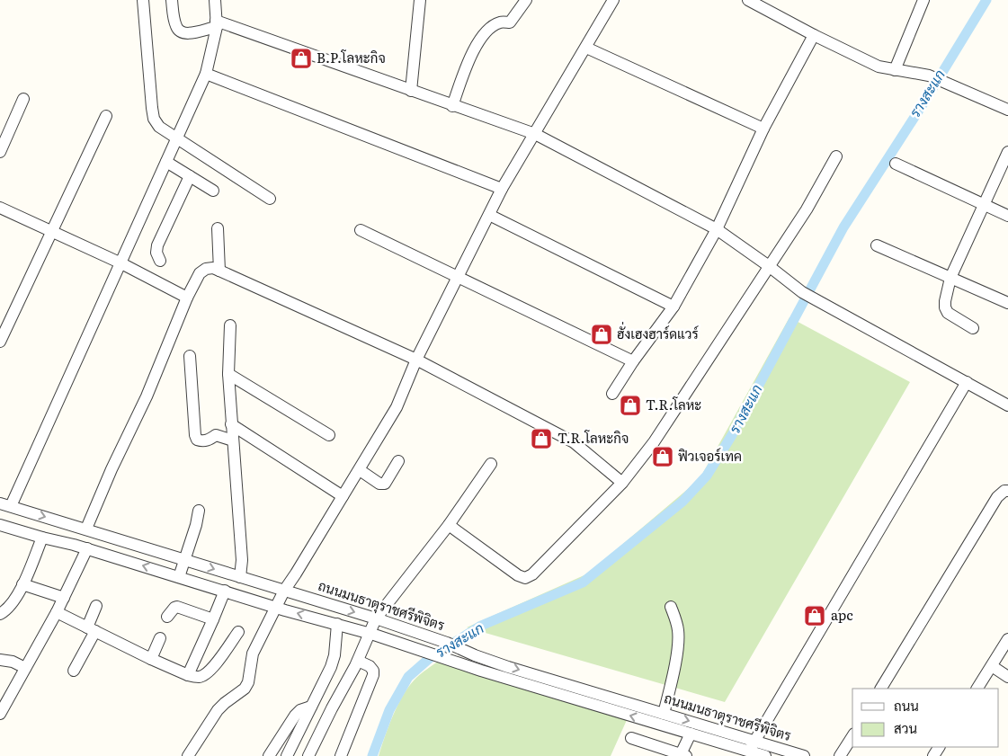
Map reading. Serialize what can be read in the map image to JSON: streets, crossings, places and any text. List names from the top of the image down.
{
  "streets": {
    "street": ["ถนนมนธาตุราชศรีพิจิตร"]
  },
  "water": ["รางสะแก"],
  "places": {
    "shop": [
      "B.P.โลหะกิจ",
      "ฮั่งเฮงฮาร์ดแวร์",
      "T.R.โลหะ",
      "T.R.โลหะกิจ",
      "ฟิวเจอร์เทค",
      "apc"
    ]
  },
  "legend": ["ถนน", "สวน"]
}
